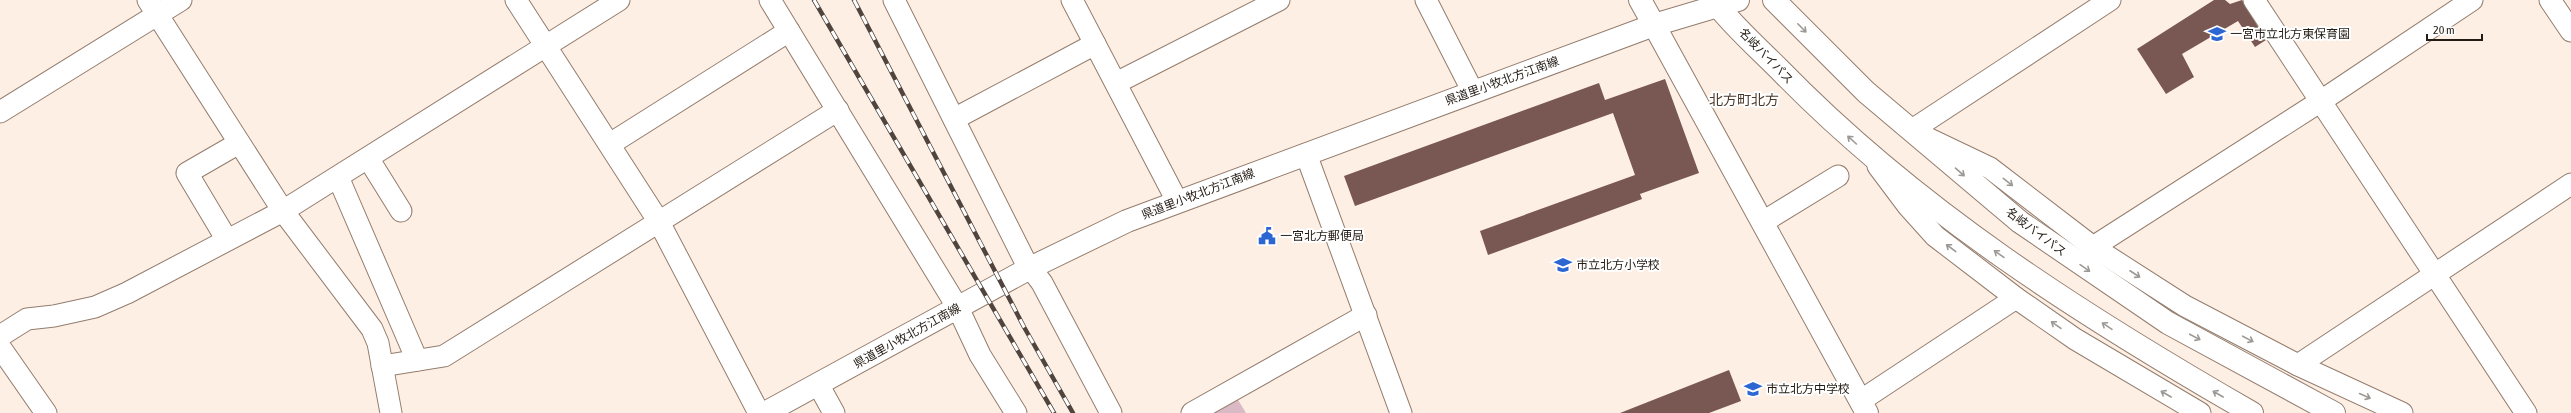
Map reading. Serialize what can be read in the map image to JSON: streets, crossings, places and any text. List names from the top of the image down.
{
  "streets": {
    "main road": ["名岐バイパス", "県道里小牧北方江南線"]
  },
  "crossings": [
    ["名岐バイパス", "県道里小牧北方江南線"]
  ],
  "districts": ["北方町北方"],
  "places": {
    "school or university": ["一宮市立北方東保育園", "市立北方小学校", "市立北方中学校"],
    "public building": ["一宮北方郵便局"]
  },
  "scale_bar": "20 m"
}
